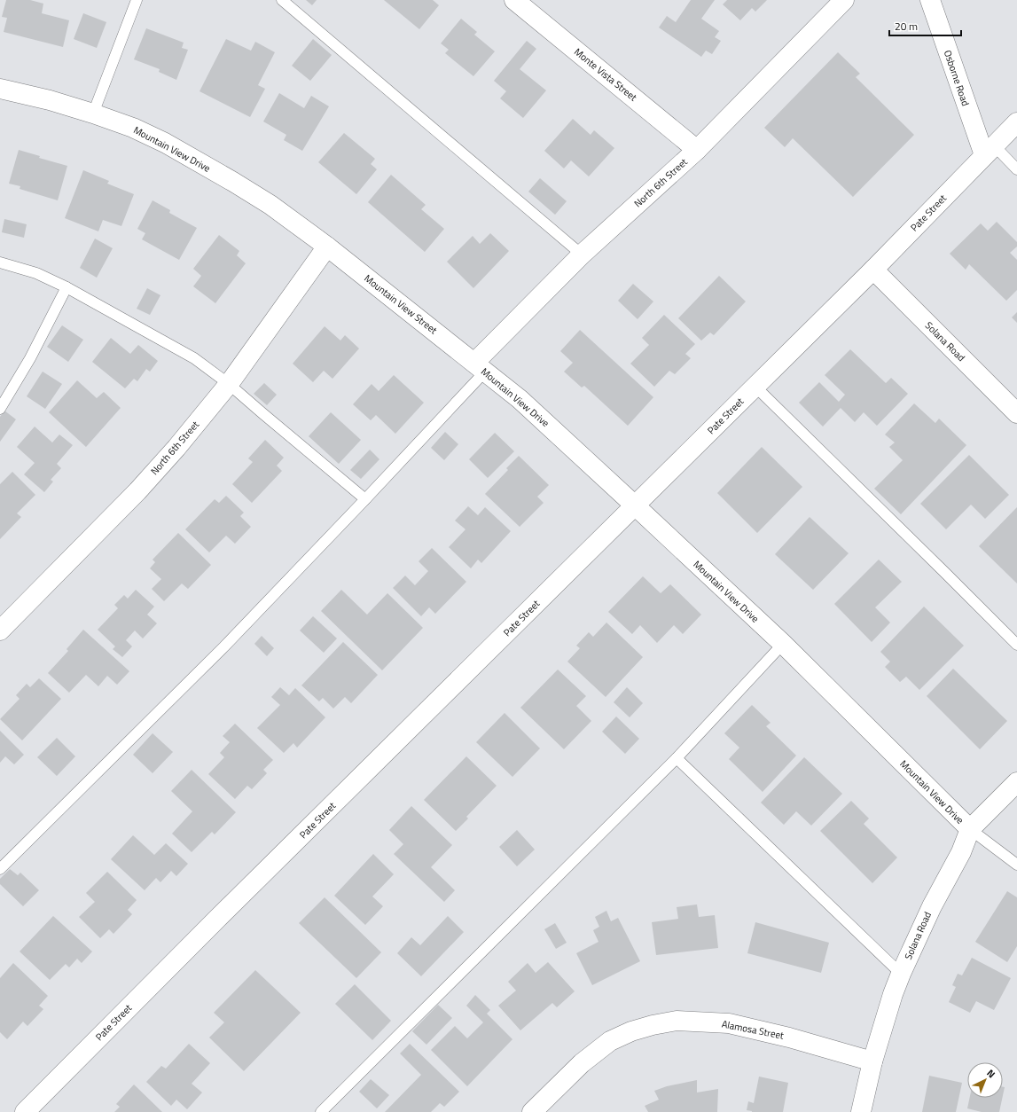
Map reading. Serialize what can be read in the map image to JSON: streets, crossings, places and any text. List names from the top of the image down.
{
  "streets": {
    "street": [
      "Monte Vista Street",
      "Osborne Road",
      "Mountain View Drive",
      "North 6th Street",
      "Pate Street",
      "Mountain View Street",
      "Solana Road",
      "Alamosa Street"
    ]
  },
  "crossings": [
    ["Monte Vista Street", "North 6th Street"],
    ["Osborne Road", "Pate Street"],
    ["Mountain View Drive", "North 6th Street"],
    ["Mountain View Drive", "Pate Street"],
    ["Mountain View Drive", "Mountain View Street"],
    ["Mountain View Drive", "Solana Road"],
    ["North 6th Street", "Mountain View Street"],
    ["Pate Street", "Solana Road"],
    ["Solana Road", "Alamosa Street"]
  ],
  "scale_bar": "20 m",
  "north": "top right"
}
